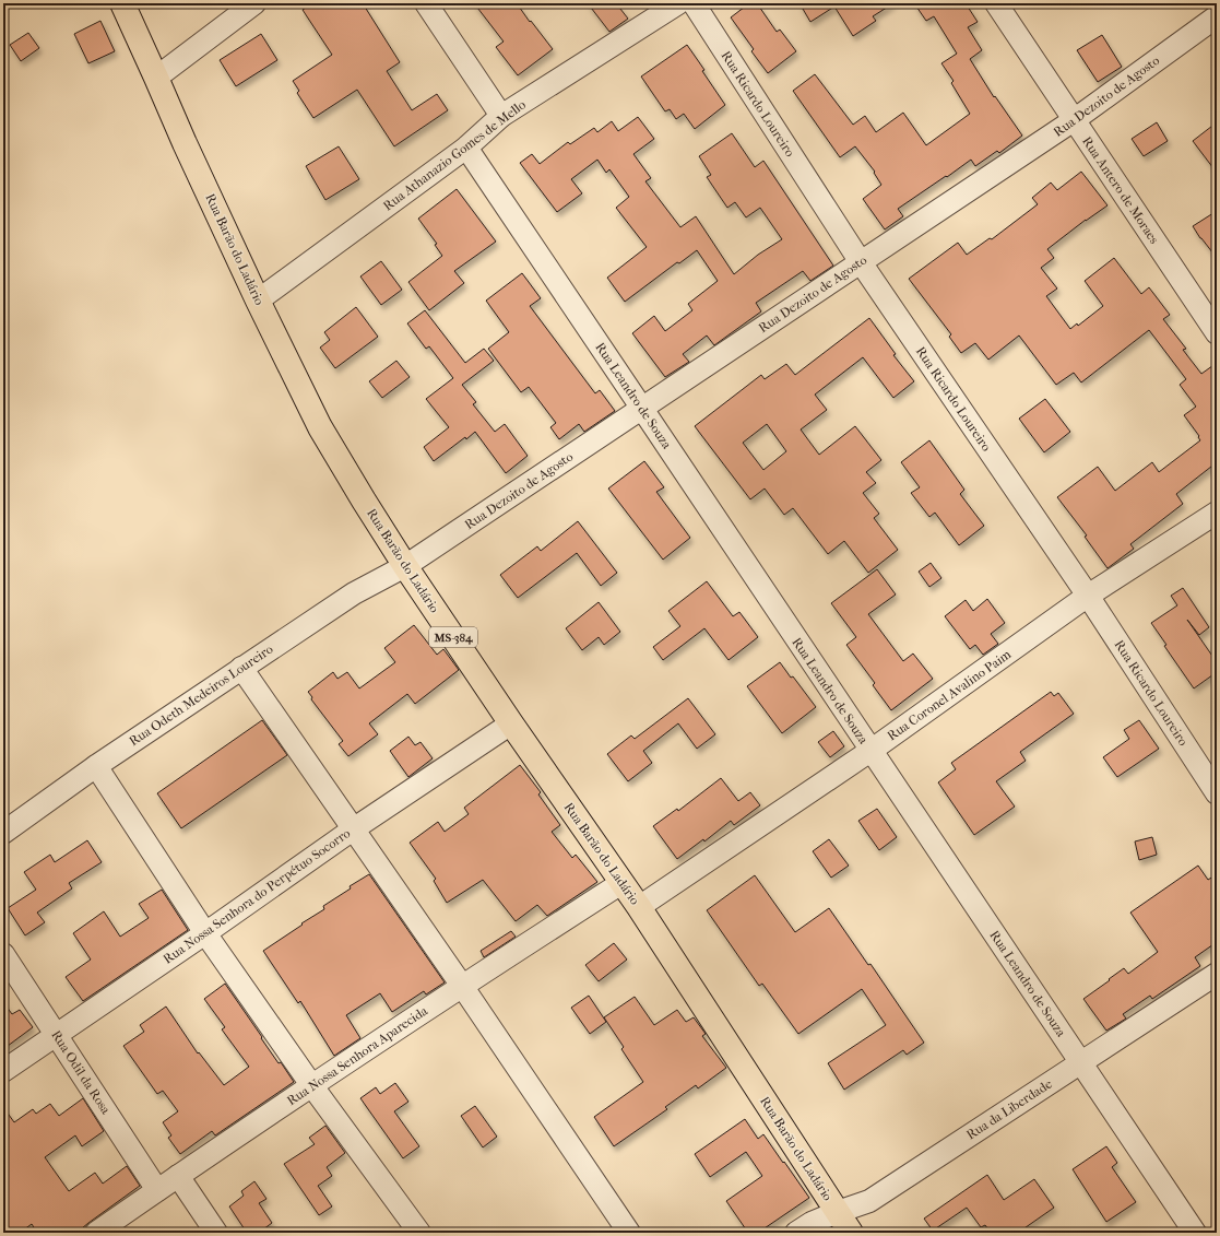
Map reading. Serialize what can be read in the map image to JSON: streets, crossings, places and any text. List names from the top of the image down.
{
  "streets": {
    "main road": ["Rua Barão do Ladário", "MS-384"],
    "street": [
      "Rua Dezoito de Agosto",
      "Rua Ricardo Loureiro",
      "Rua Athanazio Gomes de Mello",
      "Rua Antero de Moraes",
      "Rua Leandro de Souza",
      "Rua Odeth Medeiros Loureiro",
      "Rua Coronel Avalino Paim",
      "Rua Nossa Senhora do Perpétuo Socorro",
      "Rua Nossa Senhora Aparecida",
      "Rua Odil da Rosa",
      "Rua da Liberdade"
    ]
  },
  "crossings": [
    ["Rua Dezoito de Agosto", "Rua Ricardo Loureiro"],
    ["Rua Dezoito de Agosto", "Rua Antero de Moraes"],
    ["Rua Dezoito de Agosto", "Rua Barão do Ladário"],
    ["Rua Dezoito de Agosto", "Rua Leandro de Souza"],
    ["Rua Dezoito de Agosto", "Rua Odeth Medeiros Loureiro"],
    ["Rua Ricardo Loureiro", "Rua Coronel Avalino Paim"],
    ["Rua Athanazio Gomes de Mello", "Rua Barão do Ladário"],
    ["Rua Athanazio Gomes de Mello", "Rua Leandro de Souza"],
    ["Rua Barão do Ladário", "Rua Odeth Medeiros Loureiro"],
    ["Rua Barão do Ladário", "Rua Coronel Avalino Paim"],
    ["Rua Barão do Ladário", "Rua Nossa Senhora do Perpétuo Socorro"],
    ["Rua Barão do Ladário", "Rua Nossa Senhora Aparecida"],
    ["Rua Barão do Ladário", "Rua da Liberdade"],
    ["Rua Leandro de Souza", "Rua Coronel Avalino Paim"],
    ["Rua Leandro de Souza", "Rua da Liberdade"],
    ["Rua Nossa Senhora do Perpétuo Socorro", "Rua Odil da Rosa"],
    ["Rua Nossa Senhora Aparecida", "Rua Odil da Rosa"]
  ]
}
